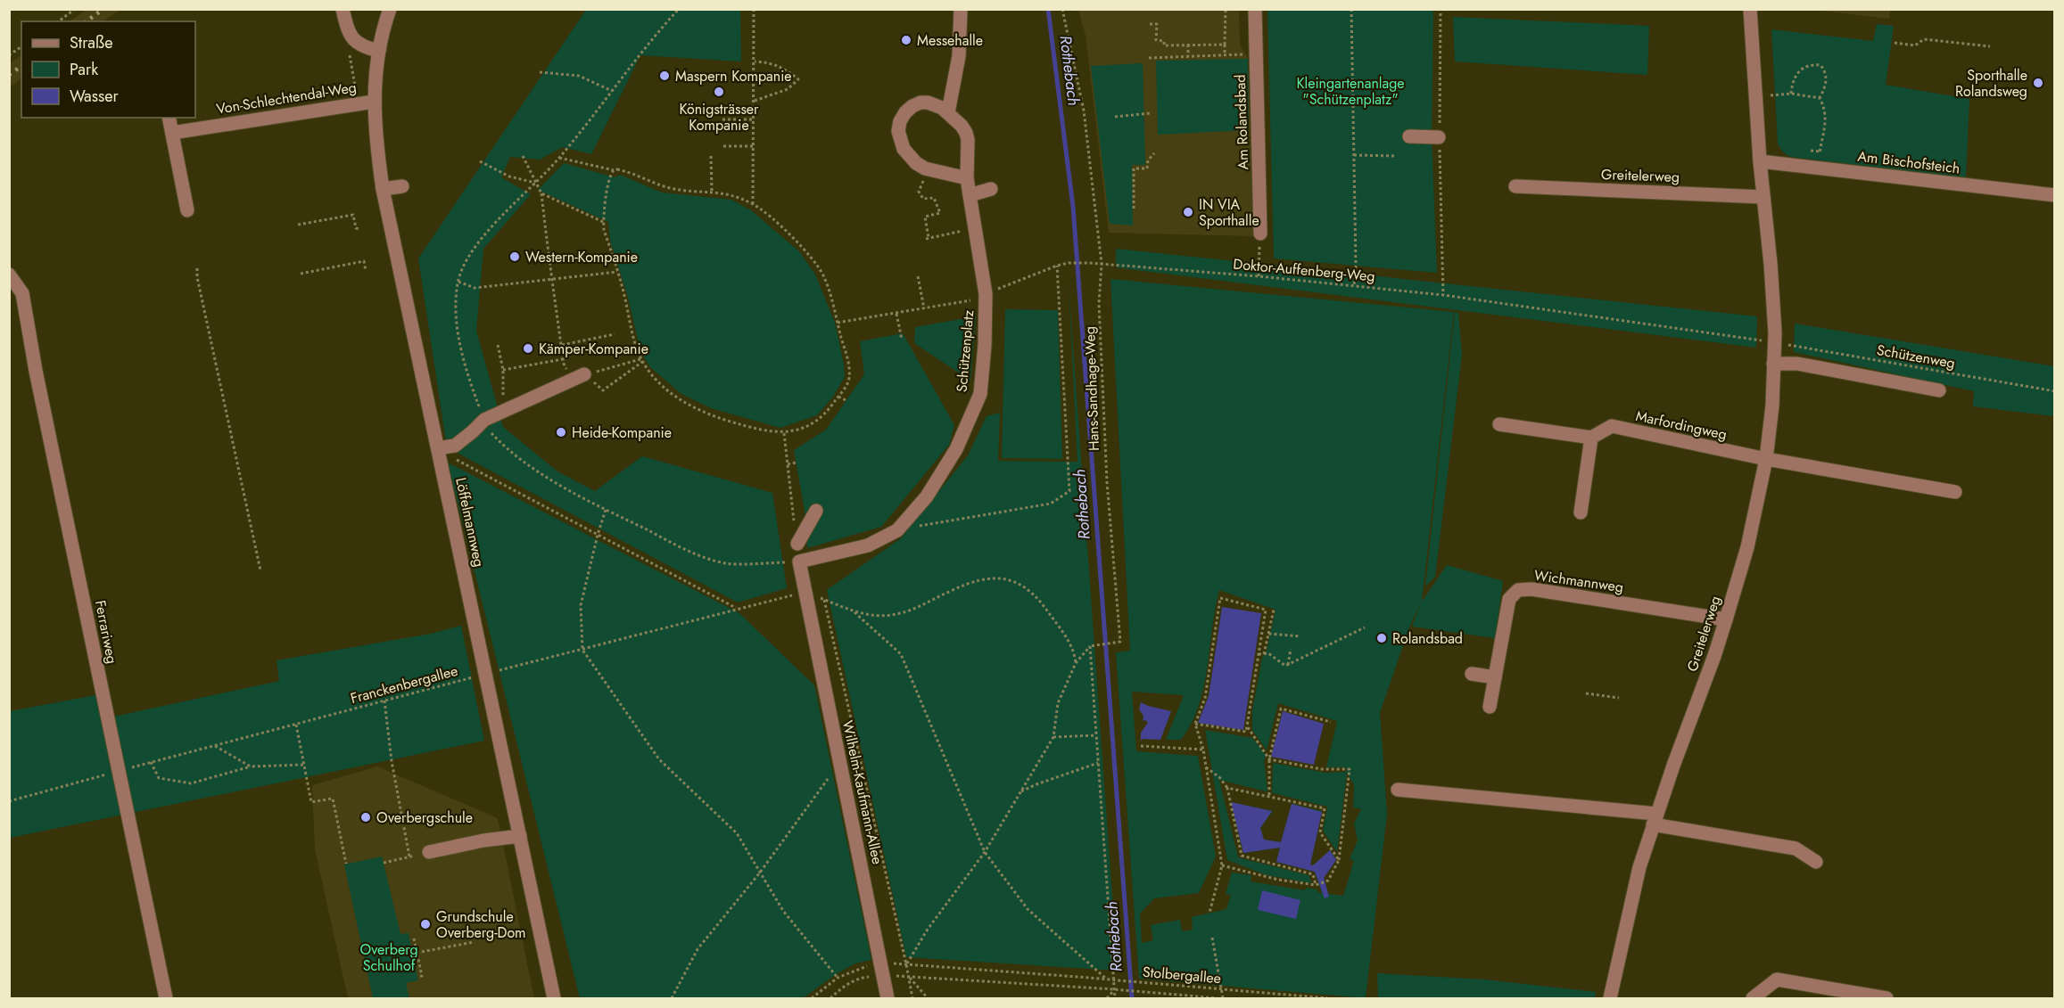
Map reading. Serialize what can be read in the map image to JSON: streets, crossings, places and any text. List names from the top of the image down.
{
  "streets": {
    "street": [
      "Von-Schlechtendal-Weg",
      "Am Rolandsbad",
      "Am Bischofsteich",
      "Greitelerweg",
      "Schützenplatz",
      "Marfordingweg",
      "Löffelmannweg",
      "Wichmannweg",
      "Ferrariweg",
      "Wilhelm-Kaufmann-Allee"
    ],
    "path": [
      "Doktor-Auffenberg-Weg",
      "Schützenweg",
      "Hans-Sandhage-Weg",
      "Franckenbergallee",
      "Stolbergallee"
    ]
  },
  "crossings": [
    ["Von-Schlechtendal-Weg", "Löffelmannweg"],
    ["Am Bischofsteich", "Greitelerweg"],
    ["Greitelerweg", "Doktor-Auffenberg-Weg"],
    ["Greitelerweg", "Schützenweg"],
    ["Greitelerweg", "Marfordingweg"],
    ["Greitelerweg", "Wichmannweg"],
    ["Doktor-Auffenberg-Weg", "Schützenplatz"],
    ["Doktor-Auffenberg-Weg", "Schützenweg"],
    ["Doktor-Auffenberg-Weg", "Hans-Sandhage-Weg"],
    ["Löffelmannweg", "Franckenbergallee"],
    ["Ferrariweg", "Franckenbergallee"],
    ["Franckenbergallee", "Wilhelm-Kaufmann-Allee"]
  ],
  "water": ["Rothebach"],
  "parks": ["Kleingartenanlage \"Schützenplatz\"", "Overberg Schulhof"],
  "places": [
    "Messehalle",
    "Maspern Kompanie",
    "Sporthalle Rolandsweg",
    "Königsträsser Kompanie",
    "IN VIA Sporthalle",
    "Western-Kompanie",
    "Kämper-Kompanie",
    "Heide-Kompanie",
    "Rolandsbad",
    "Overbergschule",
    "Grundschule Overberg-Dom"
  ],
  "legend": ["Straße", "Park", "Wasser"]
}
